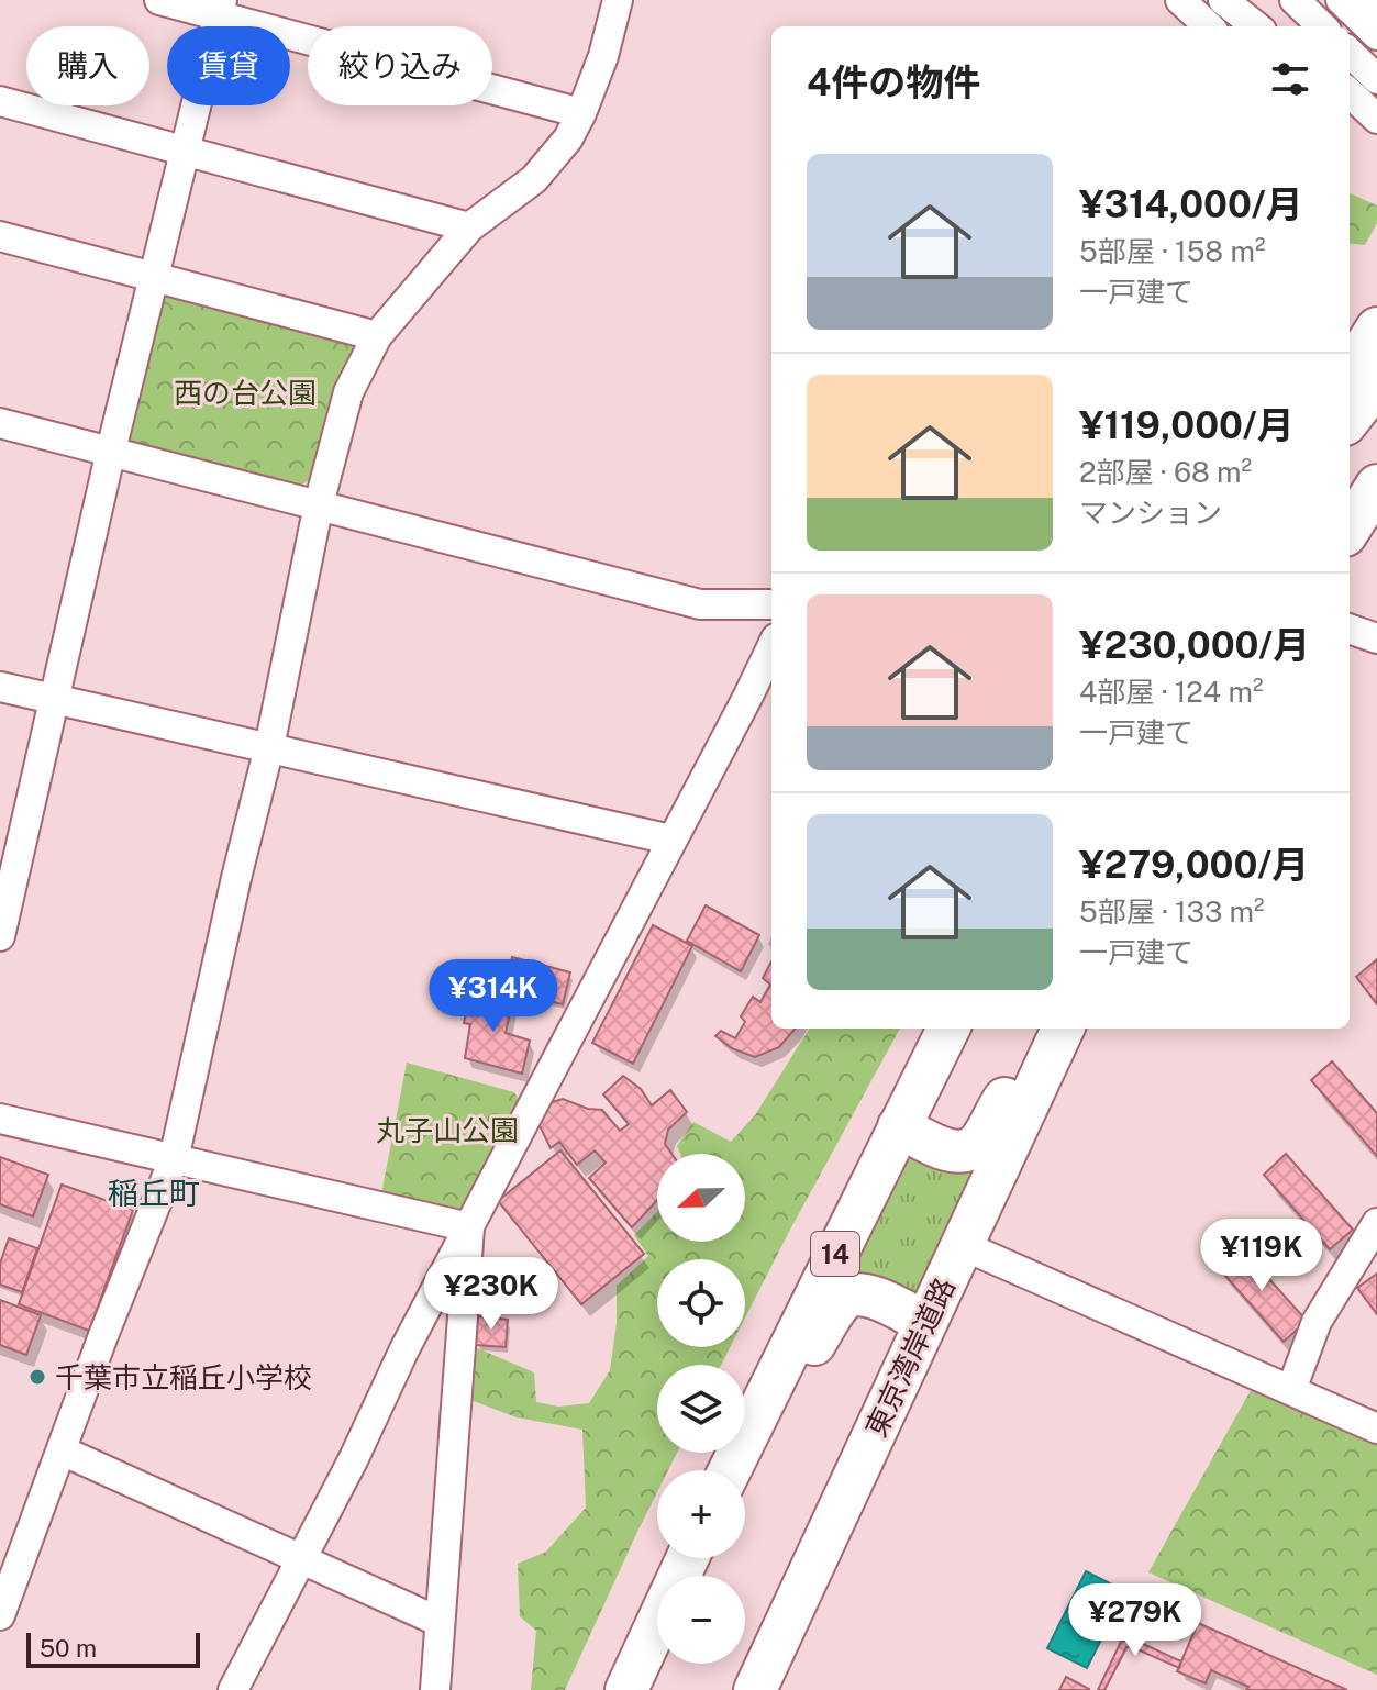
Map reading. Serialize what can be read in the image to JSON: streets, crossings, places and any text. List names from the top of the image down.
{
  "streets": {
    "highway": ["14", "東京湾岸道路"]
  },
  "districts": ["稲丘町"],
  "parks": ["西の台公園", "丸子山公園"],
  "places": ["千葉市立稲丘小学校"],
  "scale_bar": "50 m",
  "north": "left",
  "page": {
    "chip": ["購入", "賃貸", "絞り込み"],
    "heading": "4件の物件",
    "list": [
      {
        "name": "¥314,000/月",
        "note": "5部屋 · 158 m² · 一戸建て"
      },
      {
        "name": "¥119,000/月",
        "note": "2部屋 · 68 m² · マンション"
      },
      {
        "name": "¥230,000/月",
        "note": "4部屋 · 124 m² · 一戸建て"
      },
      {
        "name": "¥279,000/月",
        "note": "5部屋 · 133 m² · 一戸建て"
      }
    ],
    "price": [
      "¥314K",
      "¥119K",
      "¥230K",
      "¥279K"
    ],
    "map_buttons": ["+", "−"],
    "scale": "50 m"
  }
}
